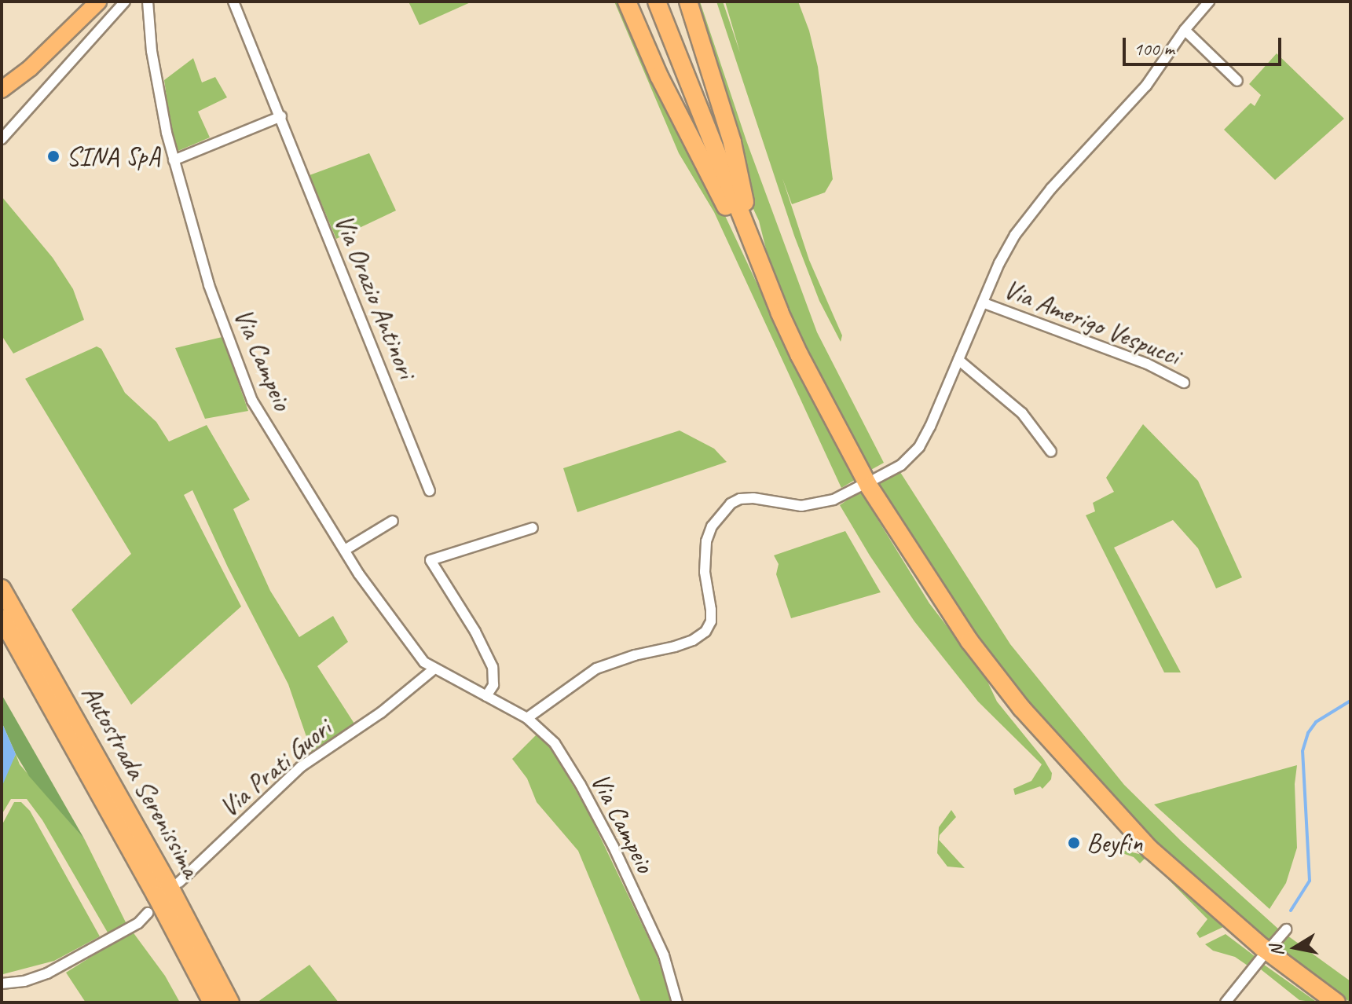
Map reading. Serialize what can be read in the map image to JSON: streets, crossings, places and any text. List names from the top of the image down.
{
  "streets": {
    "highway": ["Autostrada Serenissima"],
    "street": [
      "Via Orazio Antinori",
      "Via Amerigo Vespucci",
      "Via Campeio",
      "Via Prati Guori"
    ]
  },
  "crossings": [
    ["Via Campeio", "Via Prati Guori"]
  ],
  "places": ["SINA SpA", "Beyfin"],
  "scale_bar": "100 m",
  "north": "left"
}
